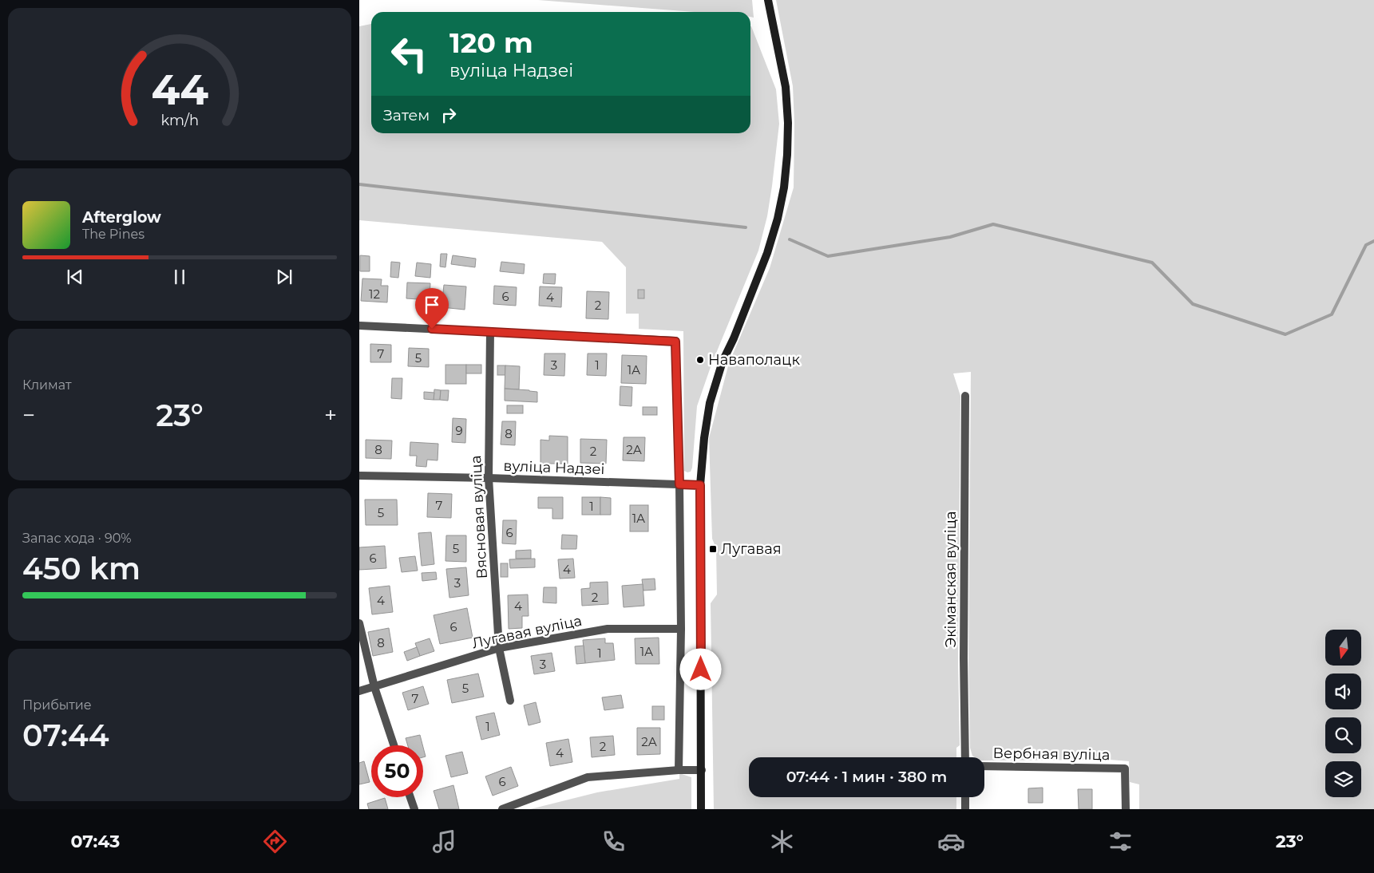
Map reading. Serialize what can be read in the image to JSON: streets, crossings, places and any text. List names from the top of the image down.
{
  "streets": {
    "street": [
      "вуліца Надзеі",
      "Вясновая вуліца",
      "Экіманская вуліца",
      "Лугавая вуліца",
      "Вербная вуліца"
    ]
  },
  "crossings": [
    ["вуліца Надзеі", "Вясновая вуліца"],
    ["Вясновая вуліца", "Лугавая вуліца"]
  ],
  "places": {
    "other": ["Наваполацк"],
    "transit": ["Лугавая"]
  },
  "house_numbers": [
    "12",
    "6",
    "4",
    "2",
    "7",
    "5",
    "3",
    "1",
    "1А",
    "9",
    "8",
    "8",
    "2А",
    "2",
    "7",
    "1",
    "5",
    "1А",
    "6",
    "5",
    "6",
    "4",
    "3",
    "2",
    "4",
    "4",
    "6",
    "8",
    "1А",
    "1",
    "3",
    "5",
    "7",
    "1",
    "2А",
    "2",
    "4",
    "6"
  ],
  "north": "bottom",
  "page": {
    "turn": ["120 m", "вуліца Надзеі"],
    "then": "Затем",
    "song": ["Afterglow", "The Pines"],
    "tile": [
      "Климат",
      ["Запас хода · 90%", "450 km"],
      ["Прибытие", "07:44"]
    ],
    "heat": ["−", "23°", "+"],
    "limit": "50",
    "trip": "07:44 · 1 мин · 380 m",
    "tabs": ["07:43", "23°"],
    "gauge": ["44", "km/h"]
  }
}
